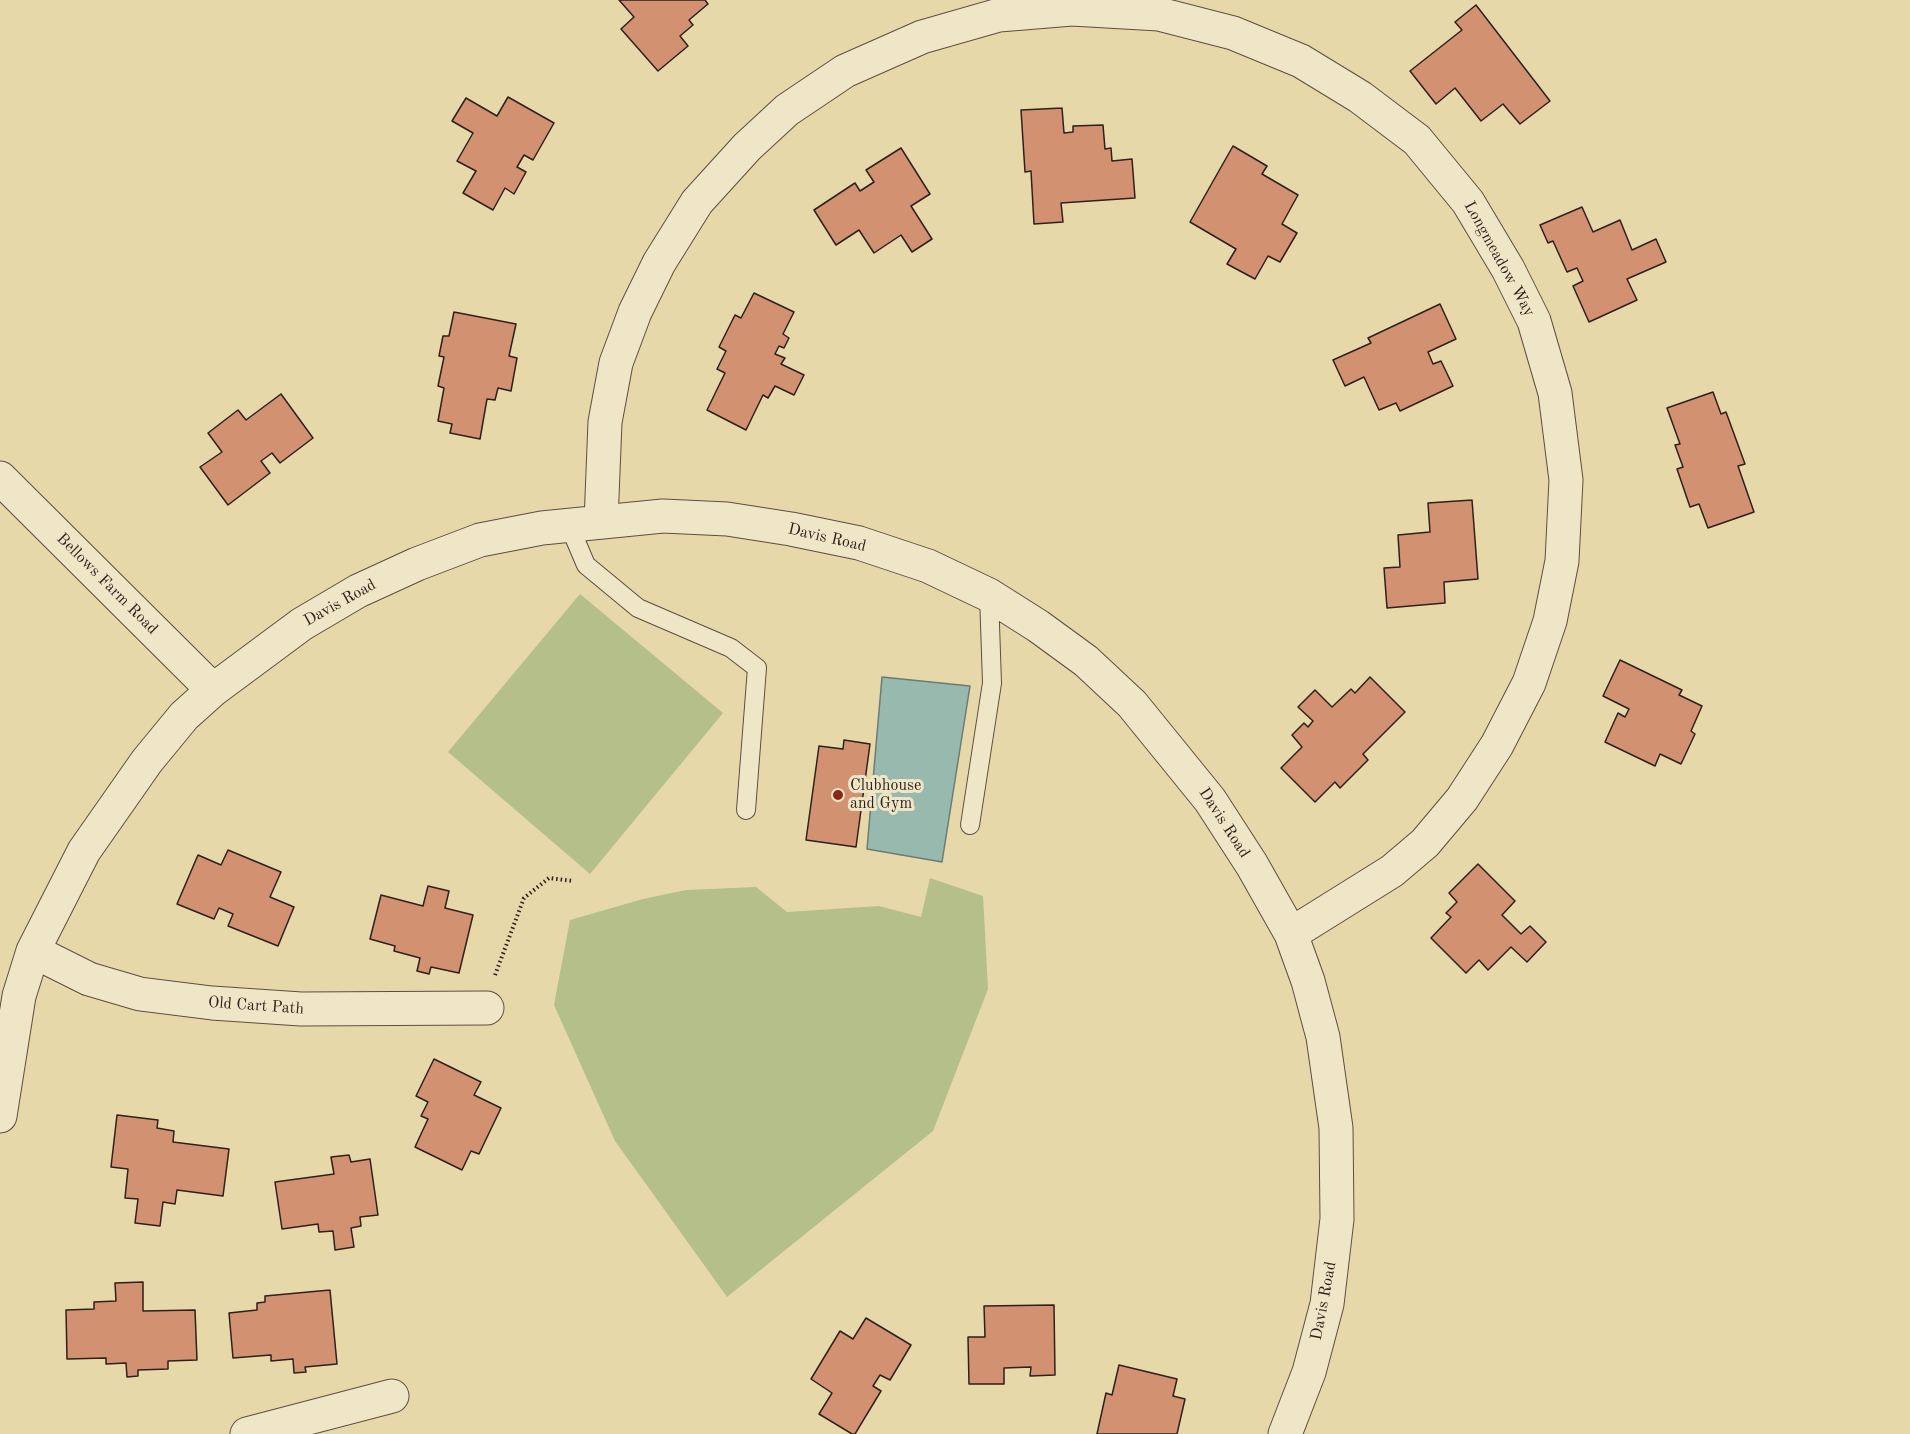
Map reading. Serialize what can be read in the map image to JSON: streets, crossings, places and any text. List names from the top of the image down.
{
  "streets": {
    "street": [
      "Longmeadow Way",
      "Davis Road",
      "Bellows Farm Road",
      "Old Cart Path"
    ]
  },
  "crossings": [
    ["Longmeadow Way", "Davis Road"],
    ["Davis Road", "Bellows Farm Road"],
    ["Davis Road", "Old Cart Path"]
  ],
  "places": ["Clubhouse and Gym"]
}
